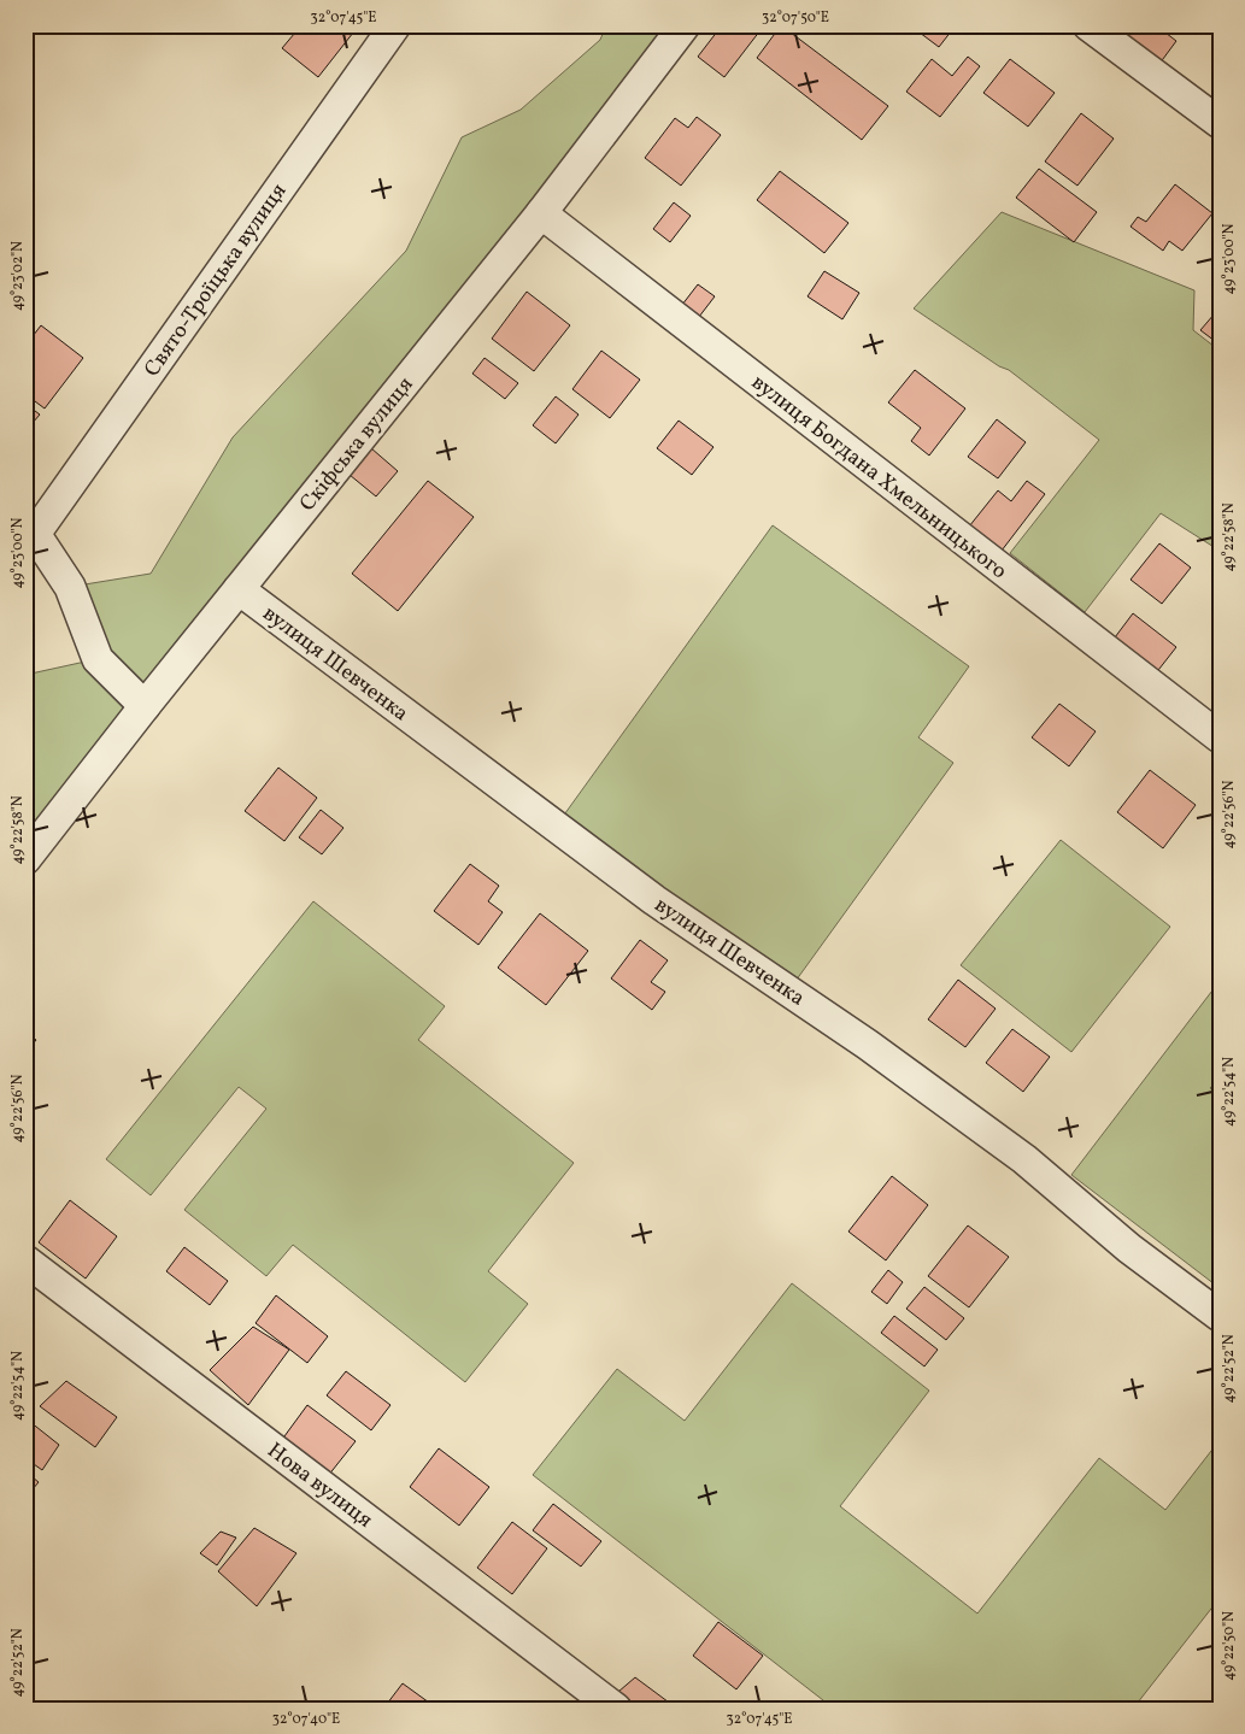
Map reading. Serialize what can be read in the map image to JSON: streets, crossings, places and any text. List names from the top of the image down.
{
  "streets": {
    "street": [
      "Свято-Троїцька вулиця",
      "Скіфська вулиця",
      "вулиця Богдана Хмельницького",
      "вулиця Шевченка",
      "Нова вулиця"
    ]
  },
  "crossings": [
    ["Скіфська вулиця", "вулиця Богдана Хмельницького"],
    ["Скіфська вулиця", "вулиця Шевченка"]
  ],
  "coordinates": [
    "32°07'45\"E",
    "32°07'50\"E",
    "49°23'00\"N",
    "49°23'02\"N",
    "49°22'58\"N",
    "49°22'56\"N",
    "49°22'54\"N",
    "49°22'52\"N",
    "49°22'50\"N",
    "32°07'40\"E"
  ]
}
